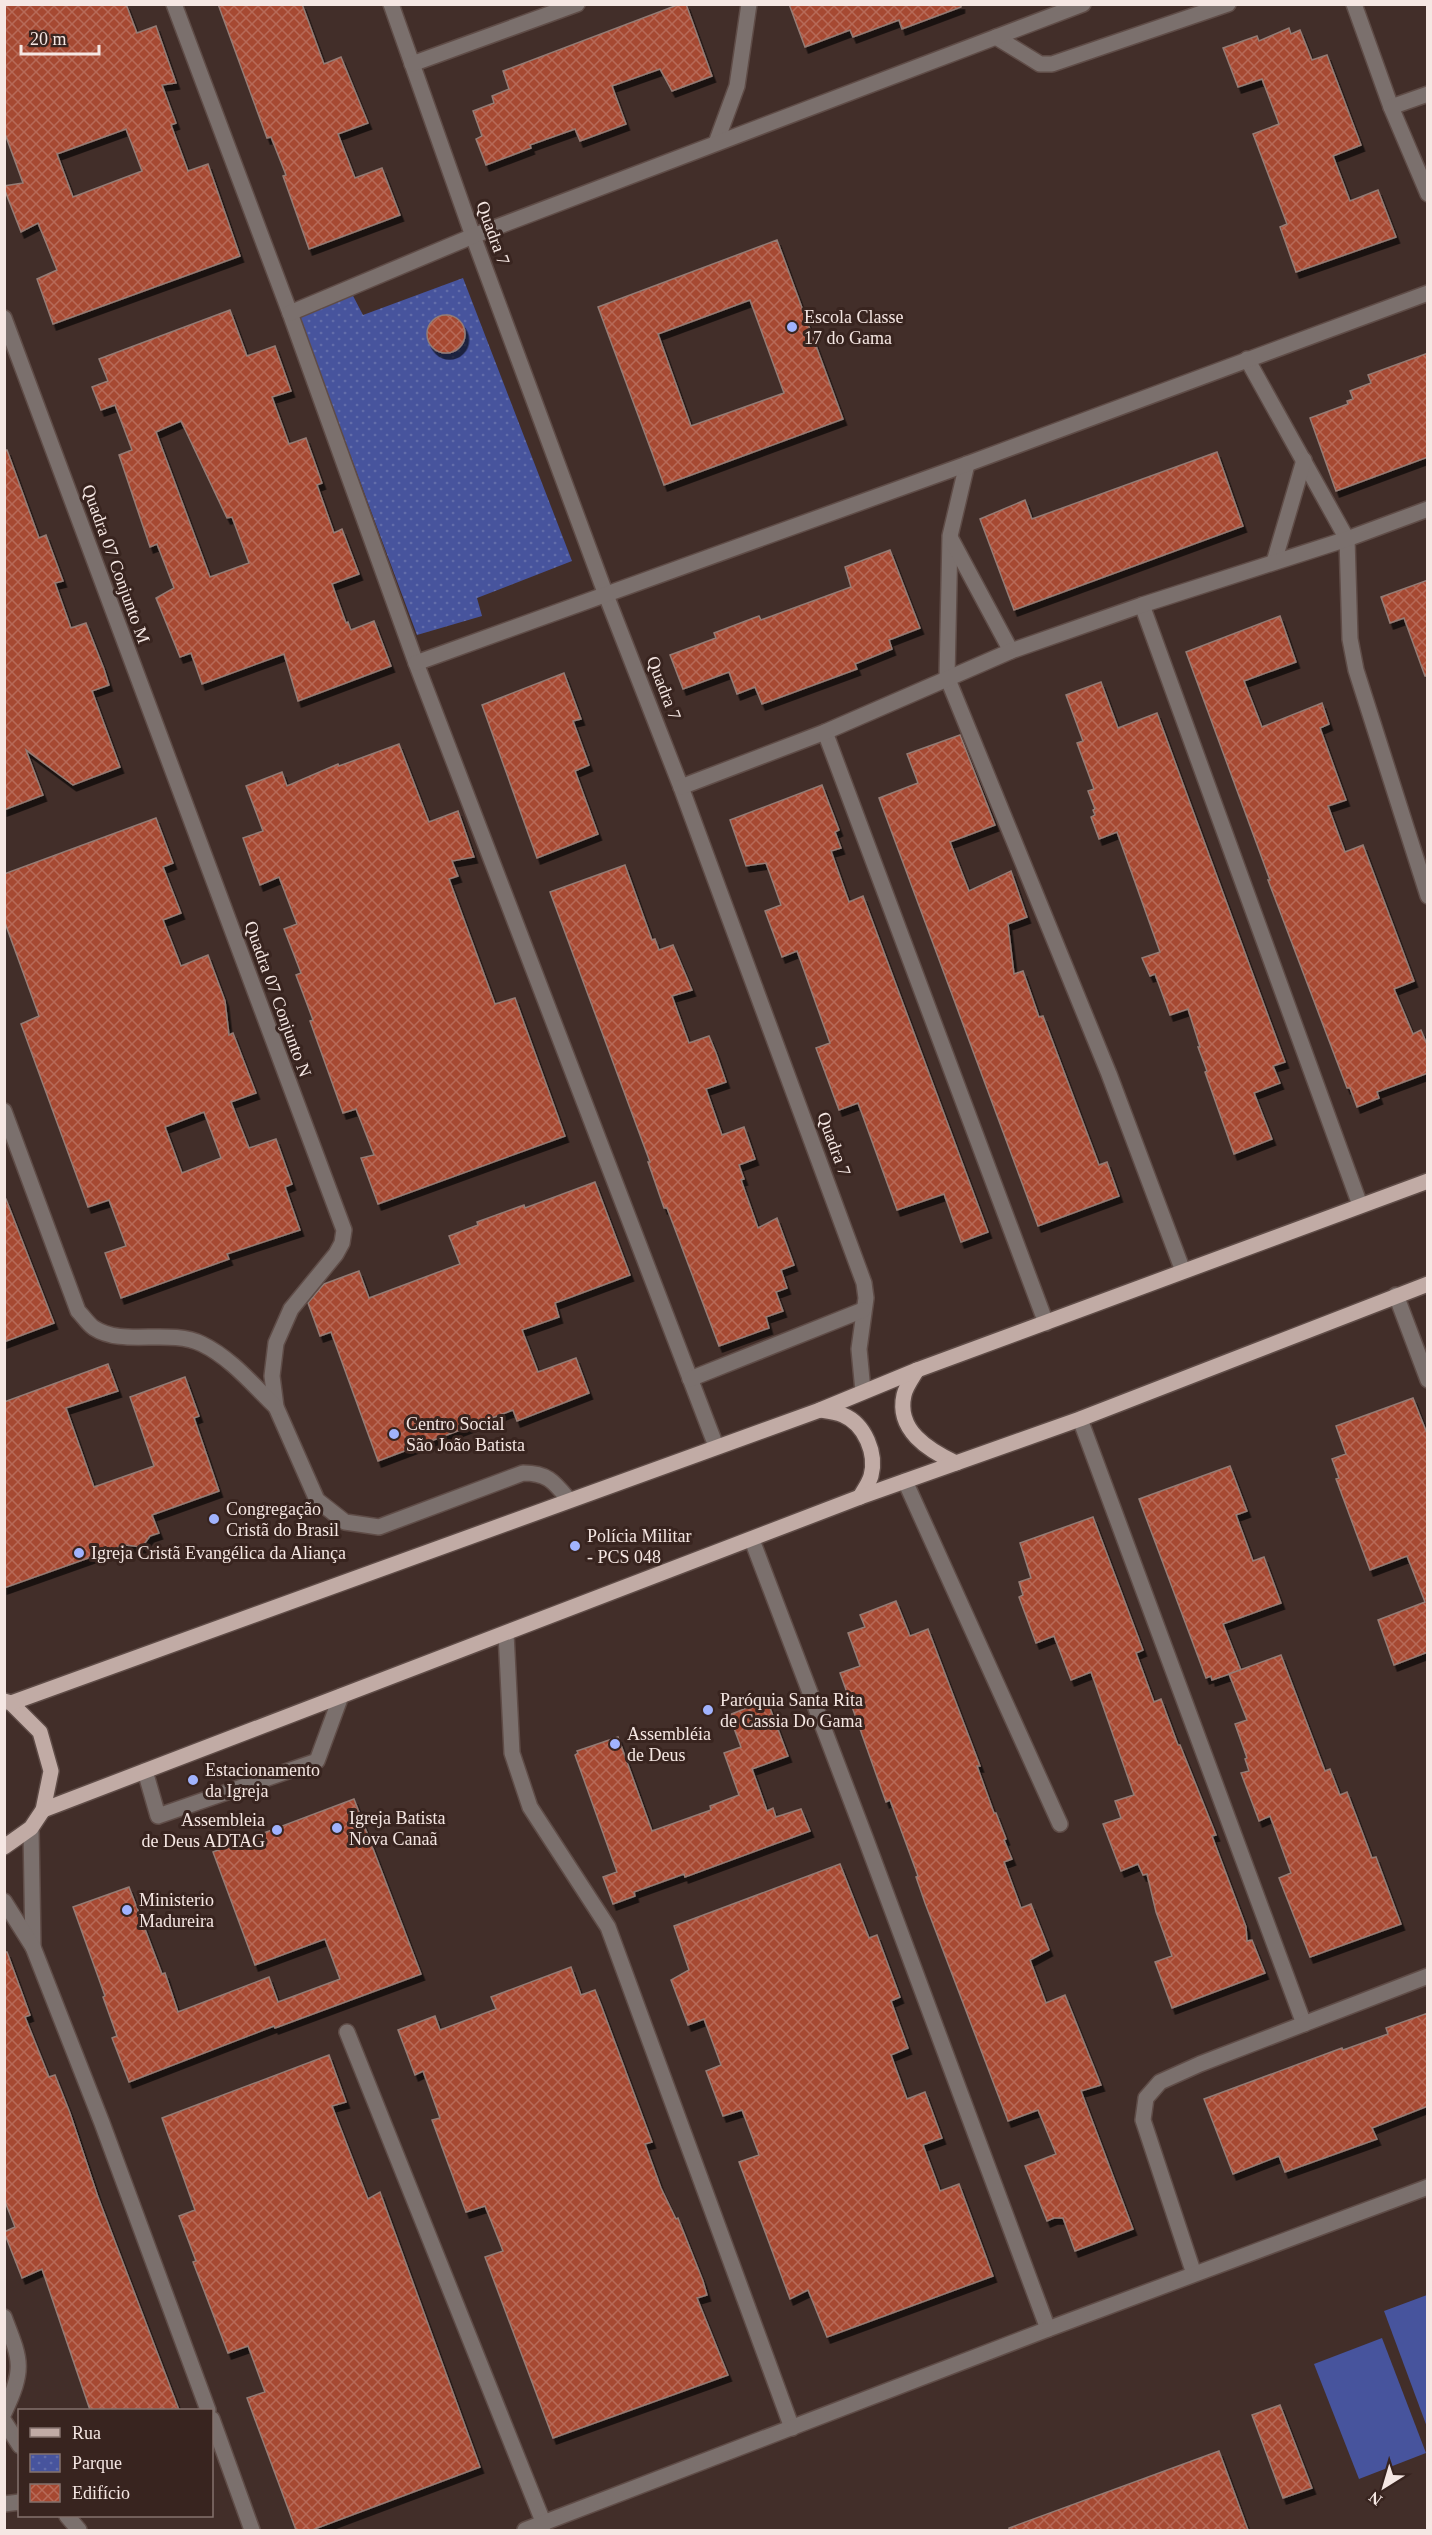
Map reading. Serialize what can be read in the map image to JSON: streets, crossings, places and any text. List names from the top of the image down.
{
  "streets": {
    "street": ["Quadra 7", "Quadra 07 Conjunto M", "Quadra 07 Conjunto N"]
  },
  "crossings": [
    ["Quadra 07 Conjunto M", "Quadra 07 Conjunto N"]
  ],
  "places": [
    "Escola Classe 17 do Gama",
    "Centro Social São João Batista",
    "Congregação Cristã do Brasil",
    "Polícia Militar - PCS 048",
    "Igreja Cristã Evangélica da Aliança",
    "Paróquia Santa Rita de Cassia Do Gama",
    "Assembléia de Deus",
    "Estacionamento da Igreja",
    "Igreja Batista Nova Canaã",
    "Assembleia de Deus ADTAG",
    "Ministerio Madureira"
  ],
  "legend": ["Rua", "Parque", "Edifício"],
  "scale_bar": "20 m",
  "north": "bottom left"
}
